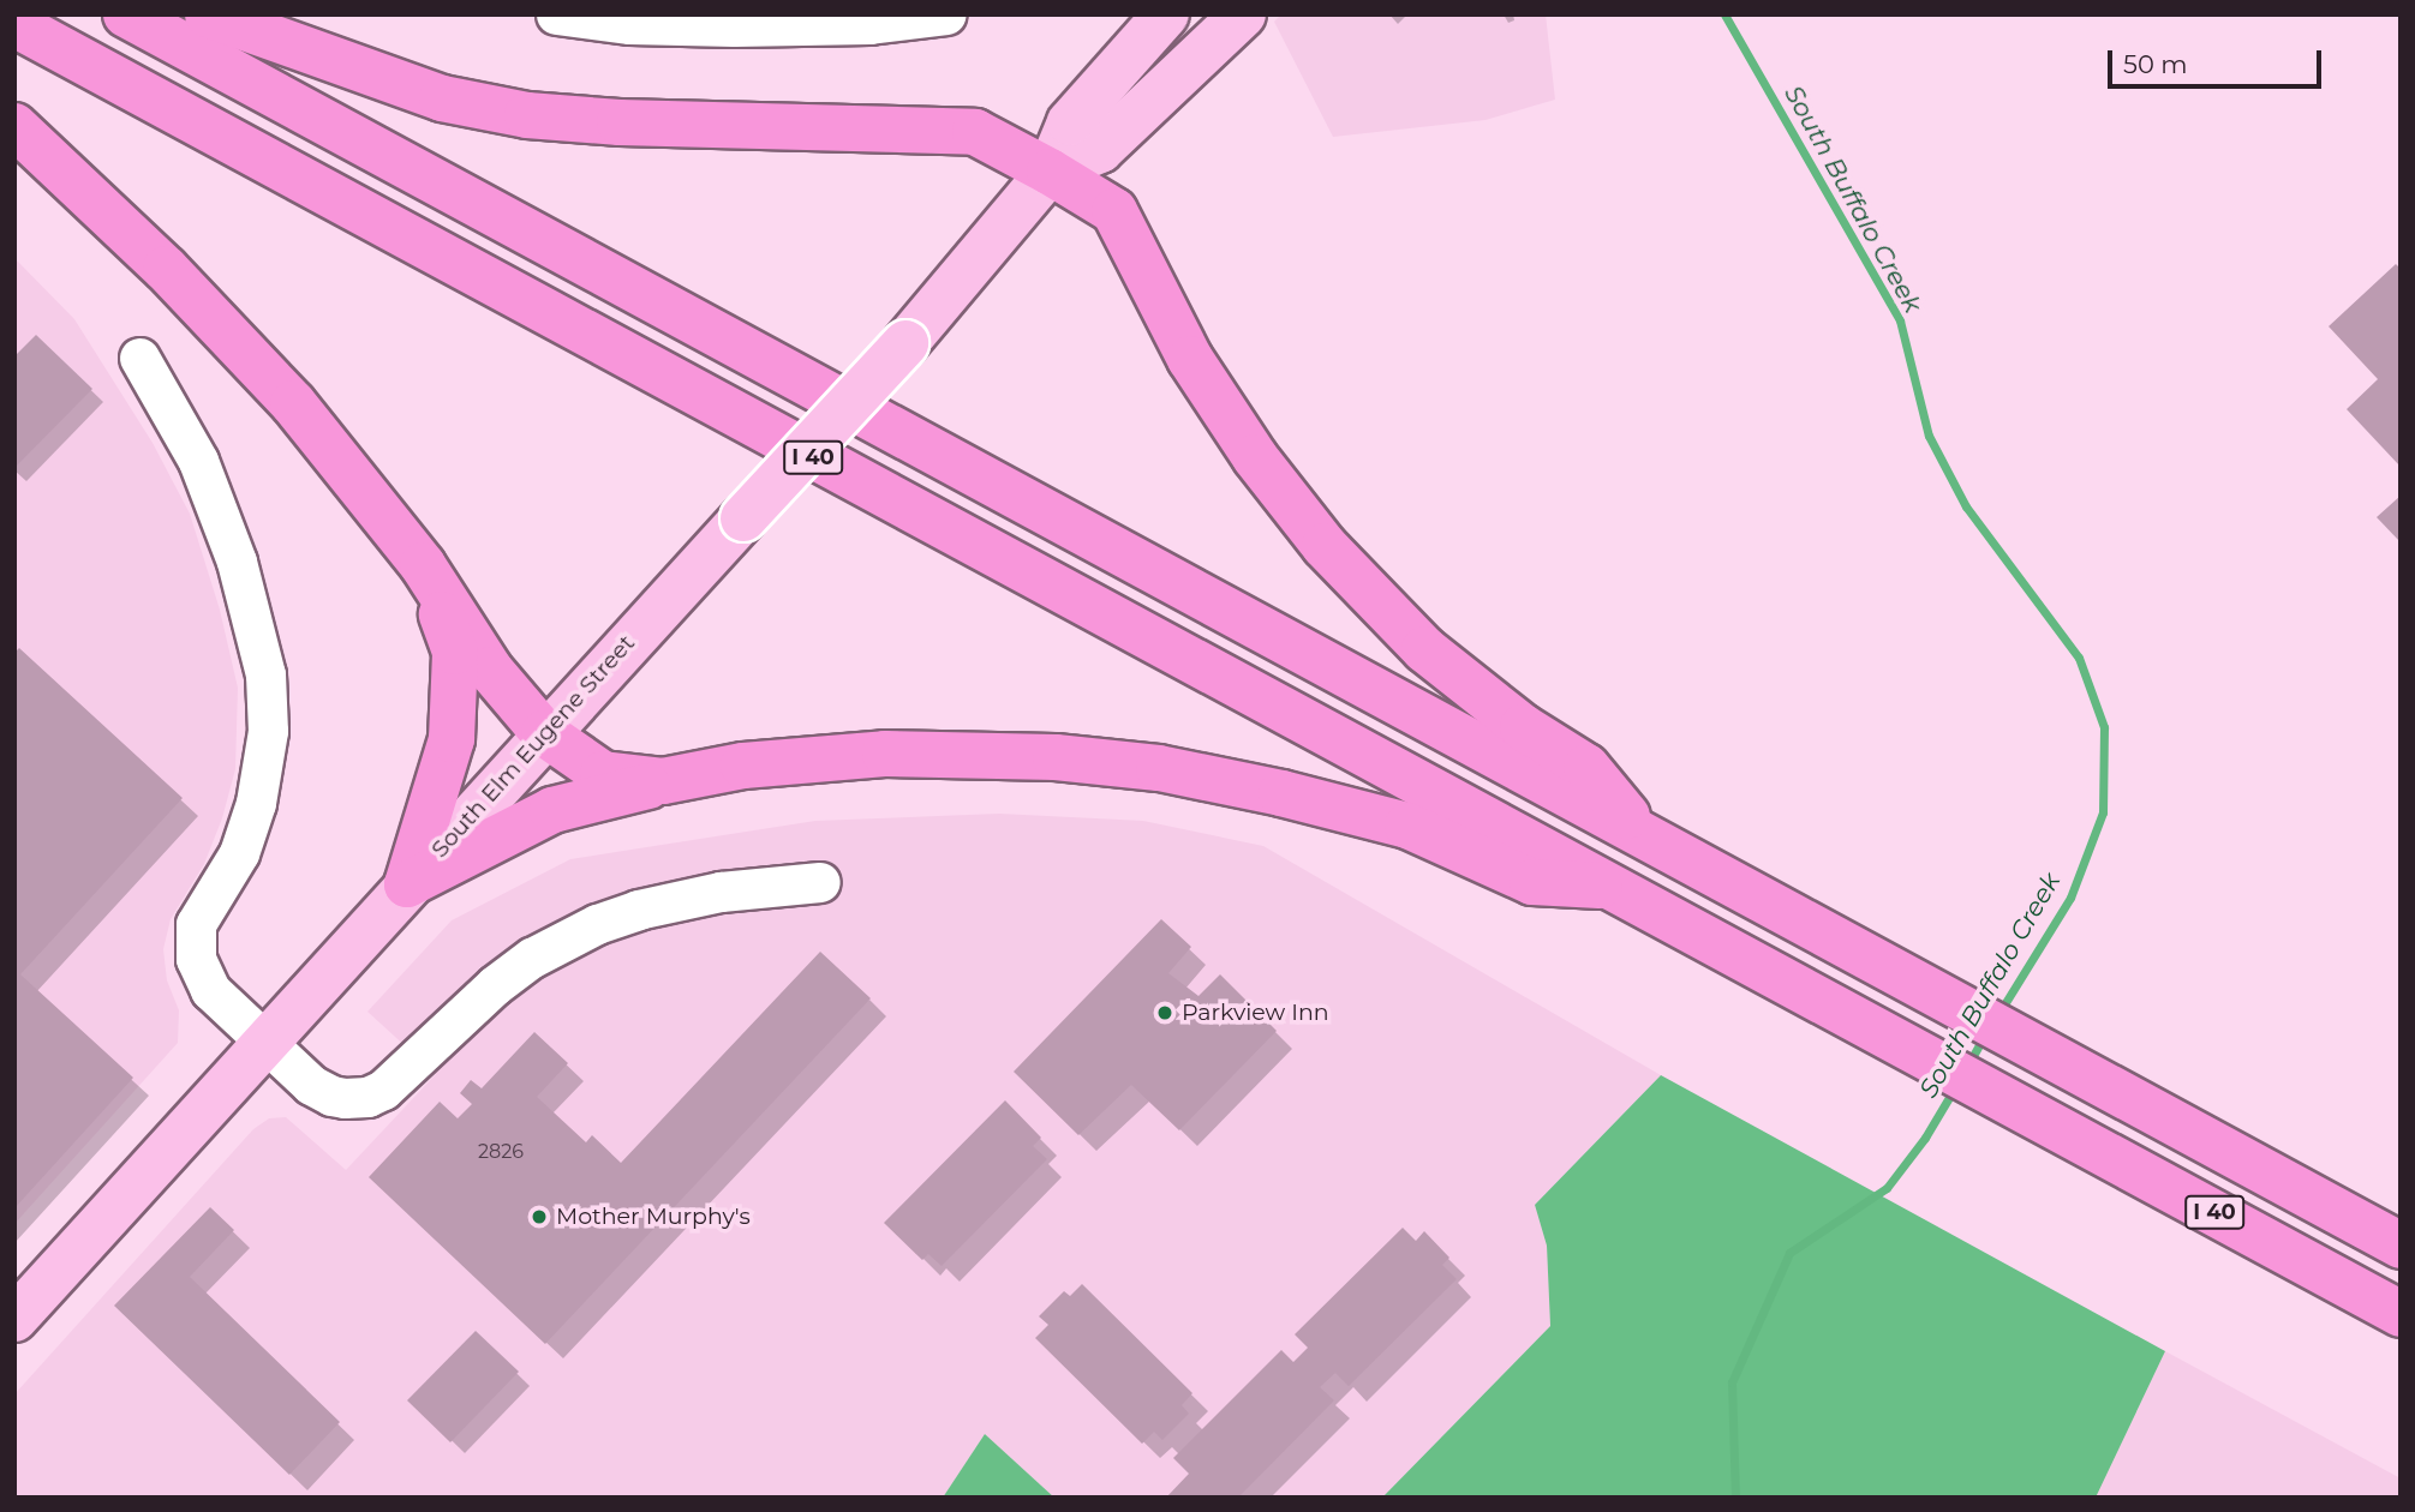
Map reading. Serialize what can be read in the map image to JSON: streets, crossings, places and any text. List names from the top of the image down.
{
  "streets": {
    "highway": ["I 40"],
    "main road": ["South Elm Eugene Street"]
  },
  "water": ["South Buffalo Creek"],
  "places": ["Parkview Inn", "Mother Murphy's"],
  "house_numbers": ["2826"],
  "scale_bar": "50 m"
}
